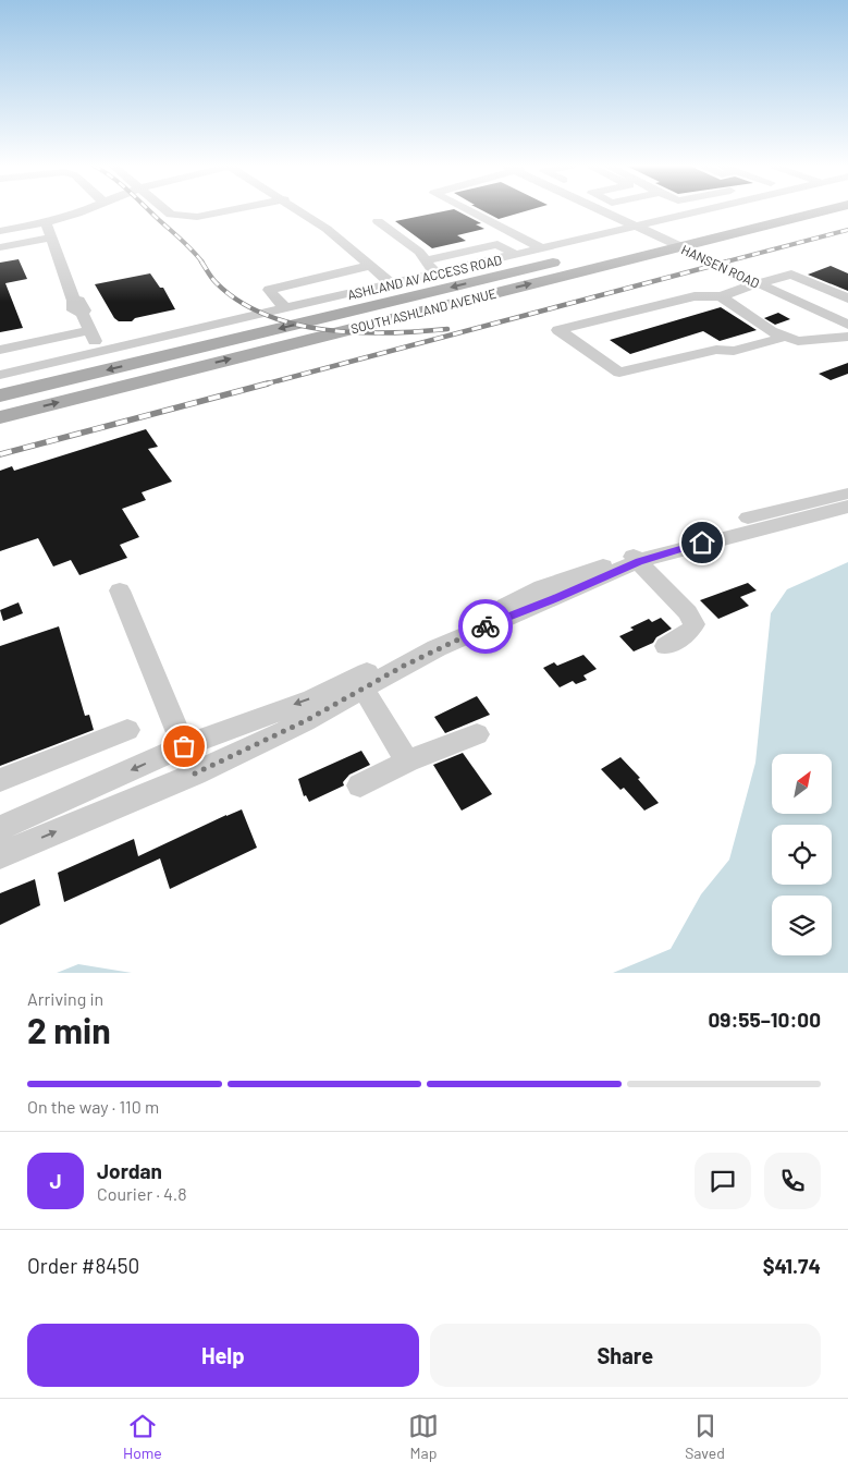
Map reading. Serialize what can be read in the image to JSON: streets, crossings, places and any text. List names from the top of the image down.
{
  "streets": {
    "main road": ["SOUTH ASHLAND AVENUE"],
    "street": ["HANSEN ROAD", "ASHLAND AV ACCESS ROAD"]
  },
  "crossings": [
    ["HANSEN ROAD", "SOUTH ASHLAND AVENUE"]
  ],
  "north": "top right",
  "page": {
    "heading": ["2 min", "Arriving in", "09:55–10:00"],
    "panel": [
      "Jordan",
      "Courier · 4.8",
      "Order #8450",
      "$41.74"
    ],
    "bar": "On the way · 110 m",
    "round": "J",
    "buttons": ["Help", "Share"],
    "tabs": ["Home", "Map", "Saved"]
  }
}
